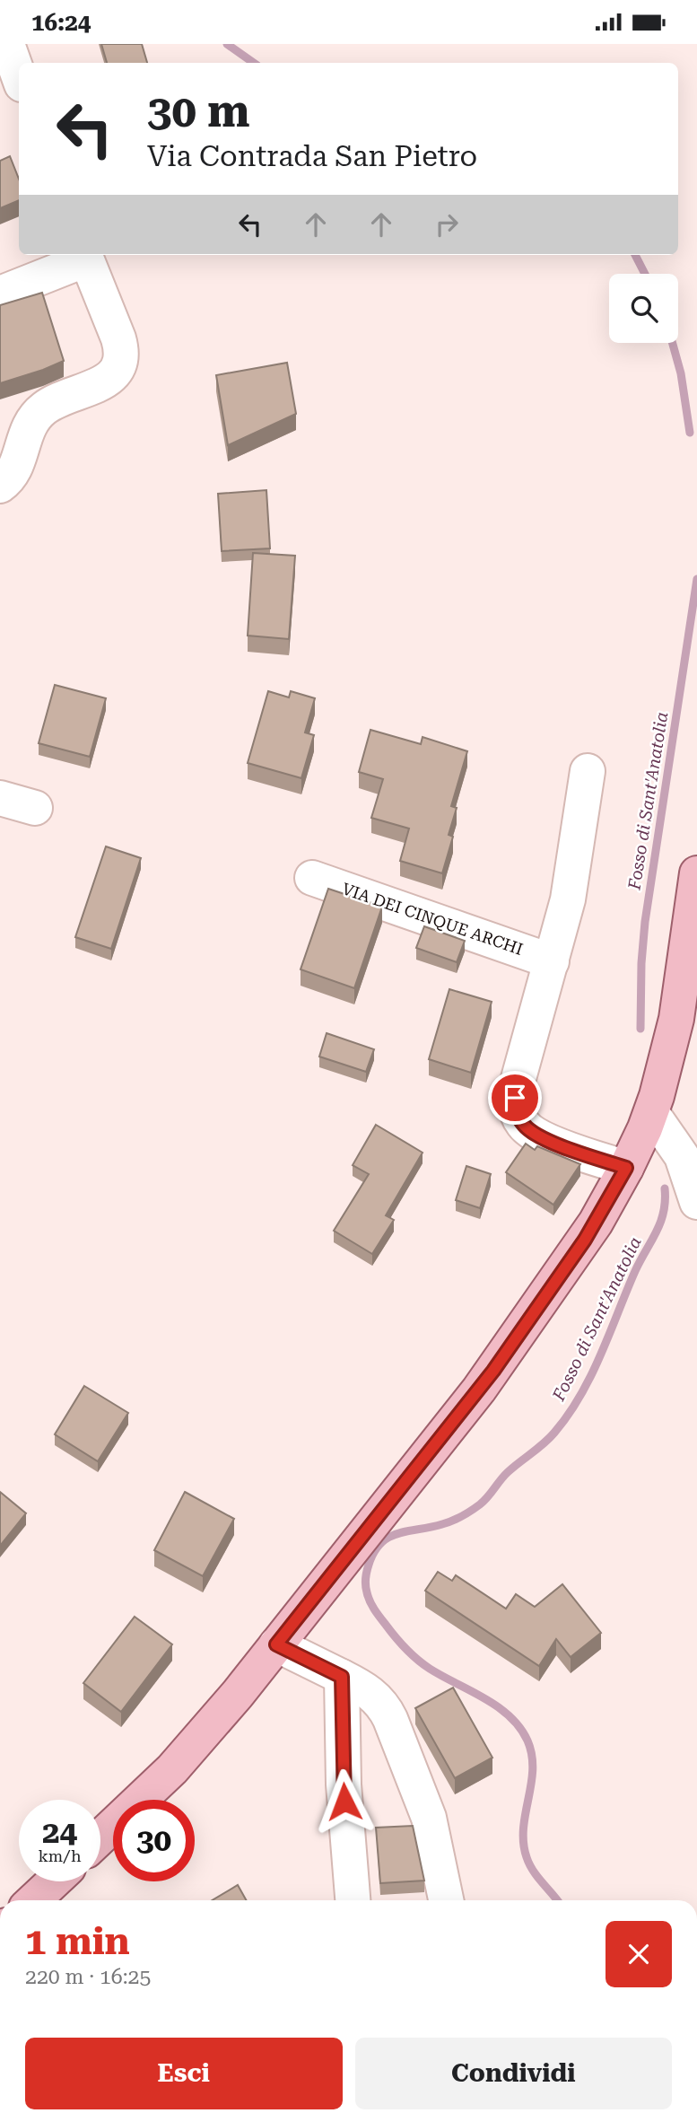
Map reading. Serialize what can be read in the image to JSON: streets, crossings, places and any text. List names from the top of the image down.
{
  "streets": {
    "street": ["VIA DEI CINQUE ARCHI"]
  },
  "water": ["Fosso di Sant'Anatolia"],
  "page": {
    "status": "16:24",
    "turn": ["30 m", "Via Contrada San Pietro"],
    "speed": "24 km/h",
    "limit": "30",
    "heading": ["1 min", "220 m · 16:25"],
    "buttons": ["Esci", "Condividi"]
  }
}
